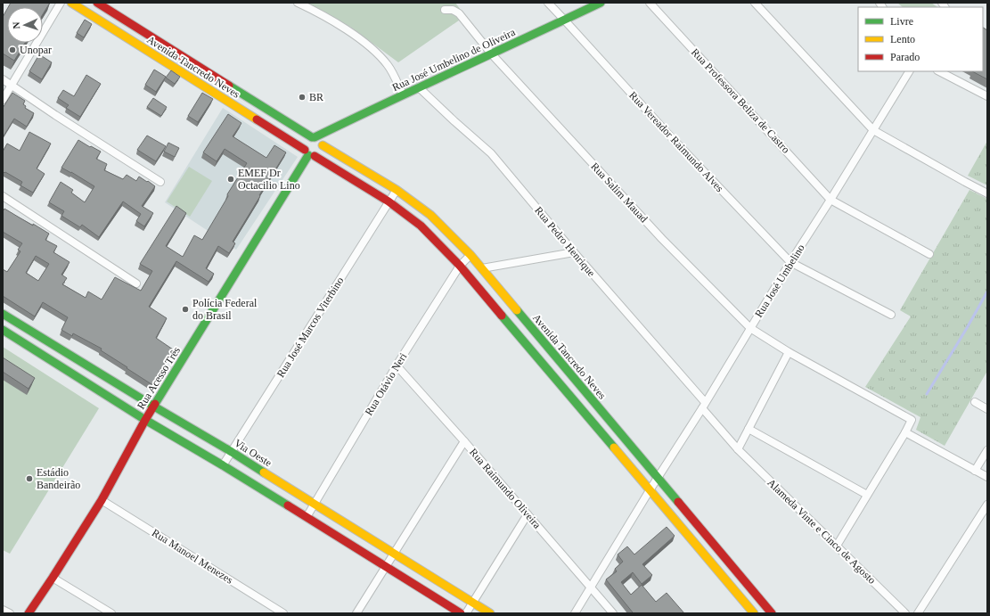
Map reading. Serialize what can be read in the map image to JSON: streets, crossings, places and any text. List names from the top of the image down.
{
  "streets": {
    "street": [
      "Rua José Umbelino de Oliveira",
      "Avenida Tancredo Neves",
      "Rua Professora Beliza de Castro",
      "Rua Vereador Raimundo Alves",
      "Rua Salim Mauad",
      "Rua Pedro Henrique",
      "Rua José Umbelino",
      "Rua José Marcos Viterbino",
      "Rua Acesso Três",
      "Rua Otávio Neri",
      "Via Oeste",
      "Rua Raimundo Oliveira",
      "Alameda Vinte e Cinco de Agosto",
      "Rua Manoel Menezes"
    ]
  },
  "crossings": [
    ["Rua José Umbelino de Oliveira", "Avenida Tancredo Neves"],
    ["Rua José Umbelino de Oliveira", "Rua Vereador Raimundo Alves"],
    ["Rua José Umbelino de Oliveira", "Rua Salim Mauad"],
    ["Rua José Umbelino de Oliveira", "Rua Pedro Henrique"],
    ["Rua José Umbelino de Oliveira", "Rua Acesso Três"],
    ["Avenida Tancredo Neves", "Rua José Umbelino"],
    ["Avenida Tancredo Neves", "Rua José Marcos Viterbino"],
    ["Avenida Tancredo Neves", "Rua Acesso Três"],
    ["Avenida Tancredo Neves", "Rua Otávio Neri"],
    ["Rua Professora Beliza de Castro", "Rua José Umbelino"],
    ["Rua Vereador Raimundo Alves", "Rua José Umbelino"],
    ["Rua Salim Mauad", "Rua José Umbelino"],
    ["Rua Pedro Henrique", "Rua José Umbelino"],
    ["Rua Pedro Henrique", "Alameda Vinte e Cinco de Agosto"],
    ["Rua José Umbelino", "Rua Raimundo Oliveira"],
    ["Rua José Umbelino", "Alameda Vinte e Cinco de Agosto"],
    ["Rua José Marcos Viterbino", "Via Oeste"],
    ["Rua Acesso Três", "Via Oeste"],
    ["Rua Acesso Três", "Rua Manoel Menezes"],
    ["Rua Otávio Neri", "Via Oeste"],
    ["Rua Otávio Neri", "Rua Raimundo Oliveira"]
  ],
  "places": [
    "Unopar",
    "BR",
    "EMEF Dr Octacilio Lino",
    "Polícia Federal do Brasil",
    "Estádio Bandeirão"
  ],
  "legend": ["Livre", "Lento", "Parado"],
  "north": "left"
}
